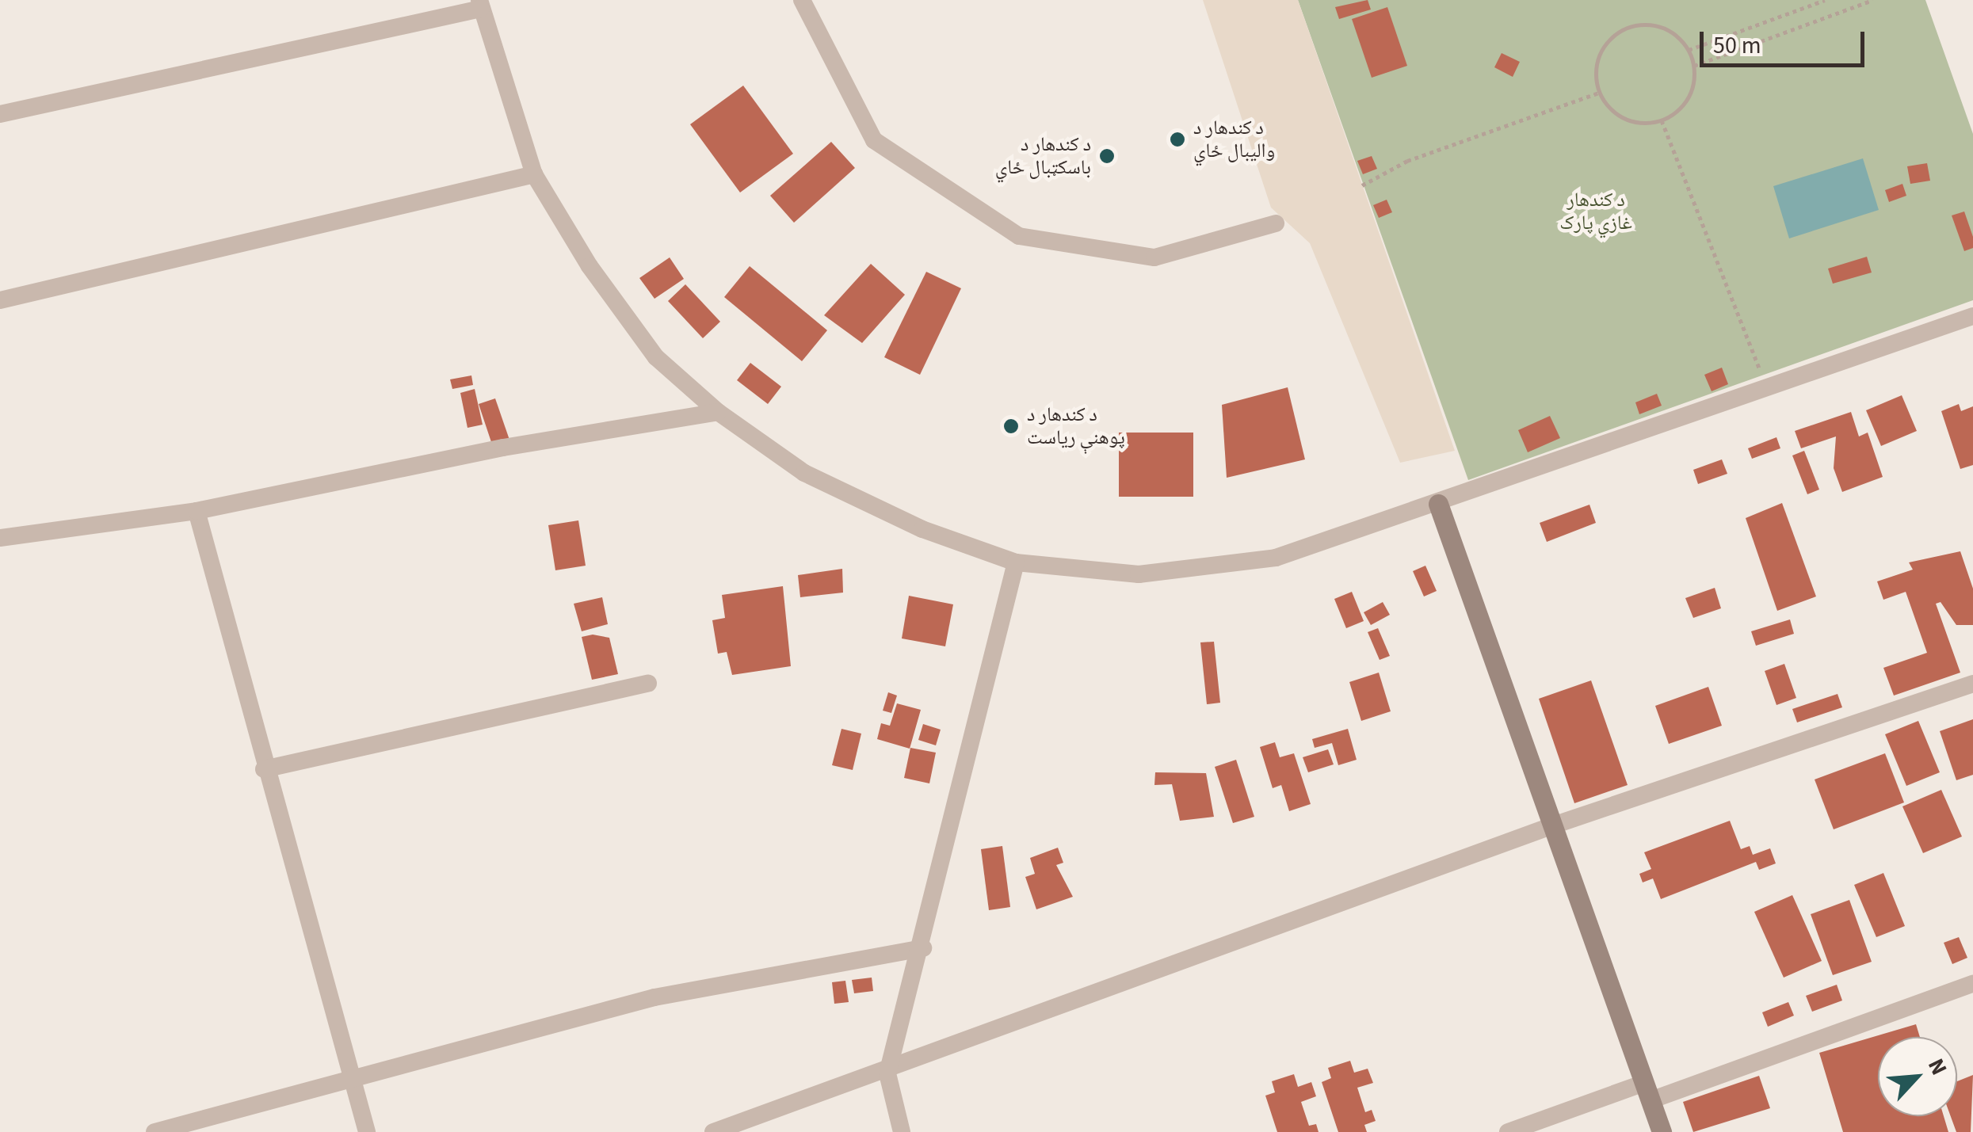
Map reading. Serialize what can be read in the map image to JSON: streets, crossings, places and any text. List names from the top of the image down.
{
  "parks": ["د کندهار غازي پارک"],
  "places": ["د کندهار د واليبال ځاي", "د کندهار د باسکټبال ځاي", "د کندهار د پوهنې رياست"],
  "scale_bar": "50 m",
  "north": "top right"
}
